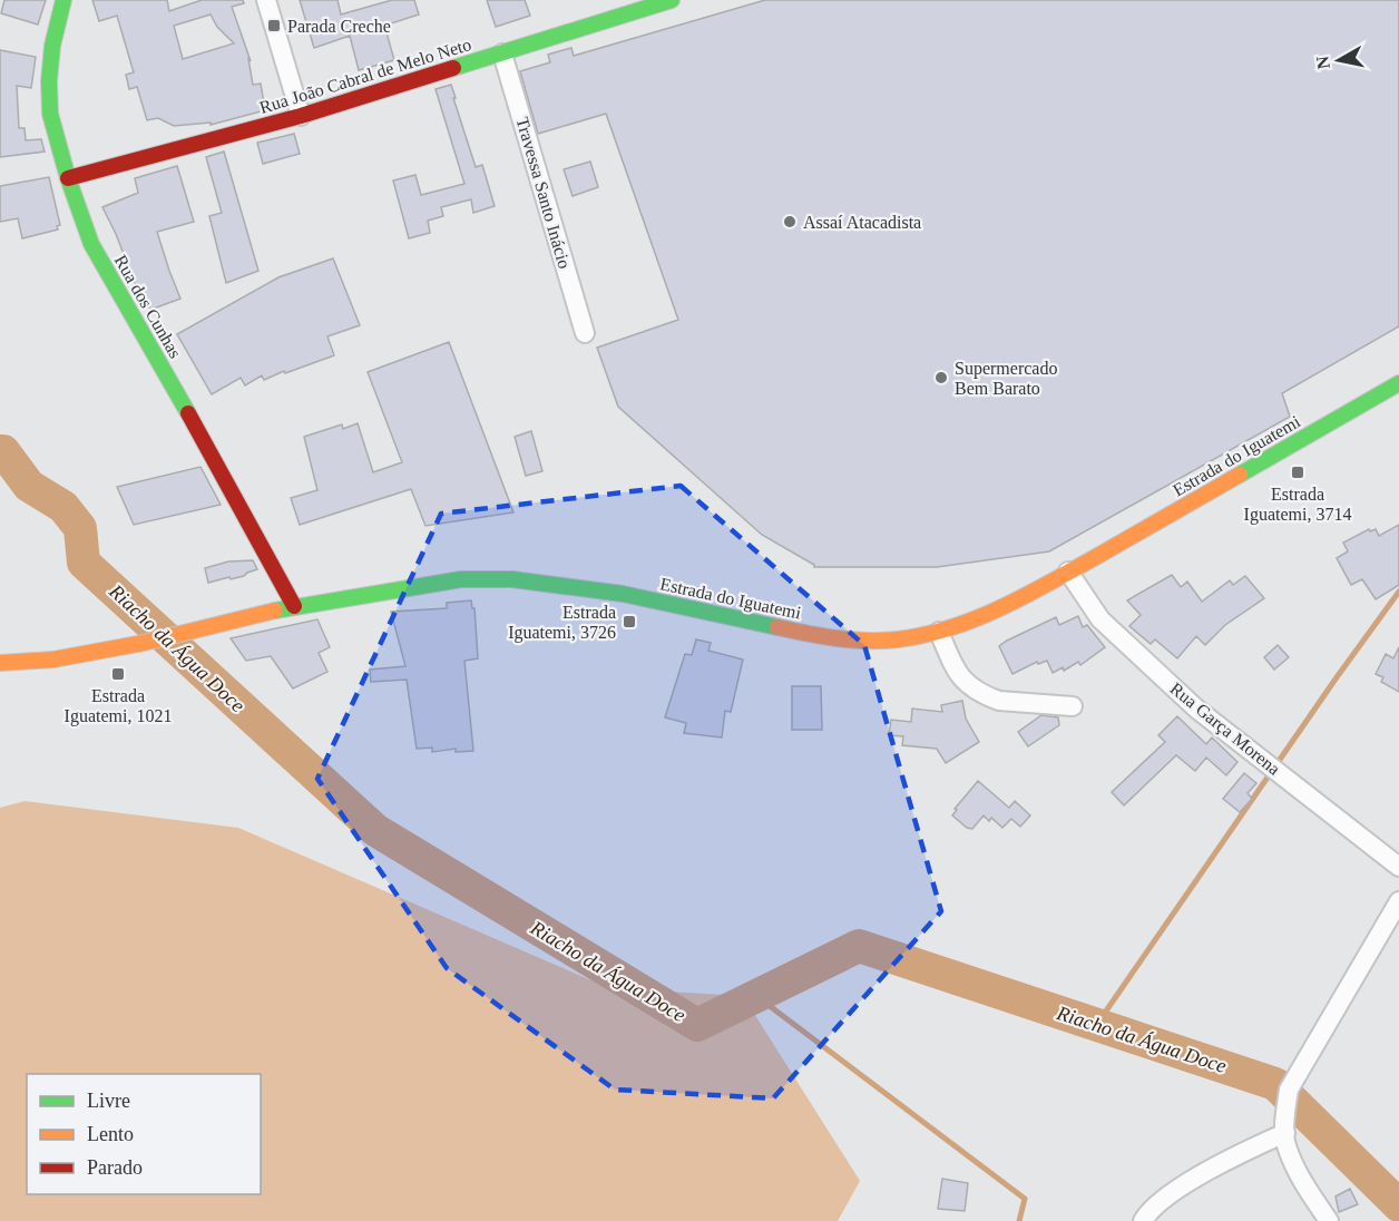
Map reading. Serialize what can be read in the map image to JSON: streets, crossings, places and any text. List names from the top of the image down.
{
  "streets": {
    "main road": ["Rua João Cabral de Melo Neto", "Rua dos Cunhas", "Estrada do Iguatemi"],
    "street": ["Travessa Santo Inácio", "Rua Garça Morena"]
  },
  "crossings": [
    ["Rua João Cabral de Melo Neto", "Travessa Santo Inácio"],
    ["Rua João Cabral de Melo Neto", "Rua dos Cunhas"],
    ["Rua dos Cunhas", "Estrada do Iguatemi"],
    ["Estrada do Iguatemi", "Rua Garça Morena"]
  ],
  "water": ["Riacho da Água Doce"],
  "places": {
    "transit": [
      "Parada Creche",
      "Estrada Iguatemi, 3714",
      "Estrada Iguatemi, 3726",
      "Estrada Iguatemi, 1021"
    ],
    "other": ["Assaí Atacadista", "Supermercado Bem Barato"]
  },
  "legend": ["Livre", "Lento", "Parado"],
  "north": "left"
}
